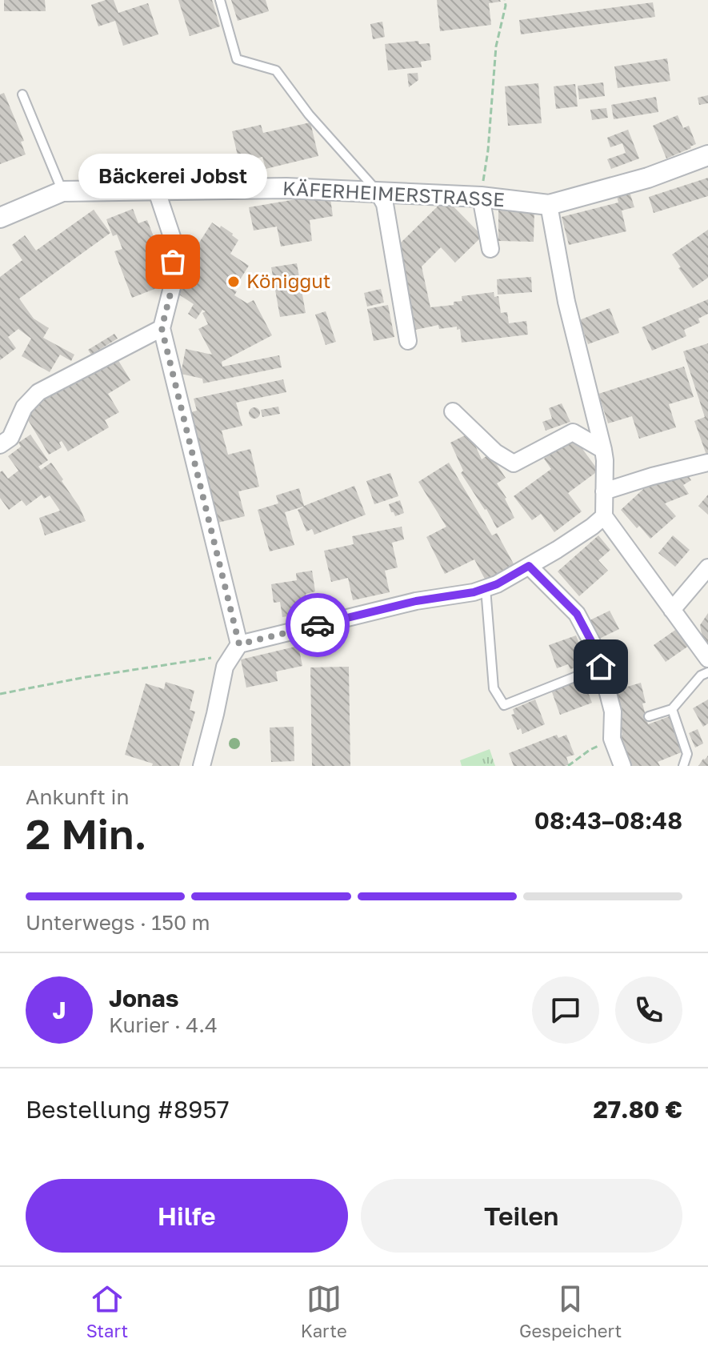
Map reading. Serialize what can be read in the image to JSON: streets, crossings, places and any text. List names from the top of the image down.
{
  "streets": {
    "street": ["KÄFERHEIMERSTRASSE"]
  },
  "places": ["Bäckerei Jobst", "Königgut"],
  "page": {
    "bubble": "Bäckerei Jobst",
    "heading": ["2 Min.", "Ankunft in", "08:43–08:48"],
    "panel": [
      "Jonas",
      "Kurier · 4.4",
      "Bestellung #8957",
      "27.80 €"
    ],
    "bar": "Unterwegs · 150 m",
    "round": "J",
    "buttons": ["Hilfe", "Teilen"],
    "tabs": ["Start", "Karte", "Gespeichert"]
  }
}
